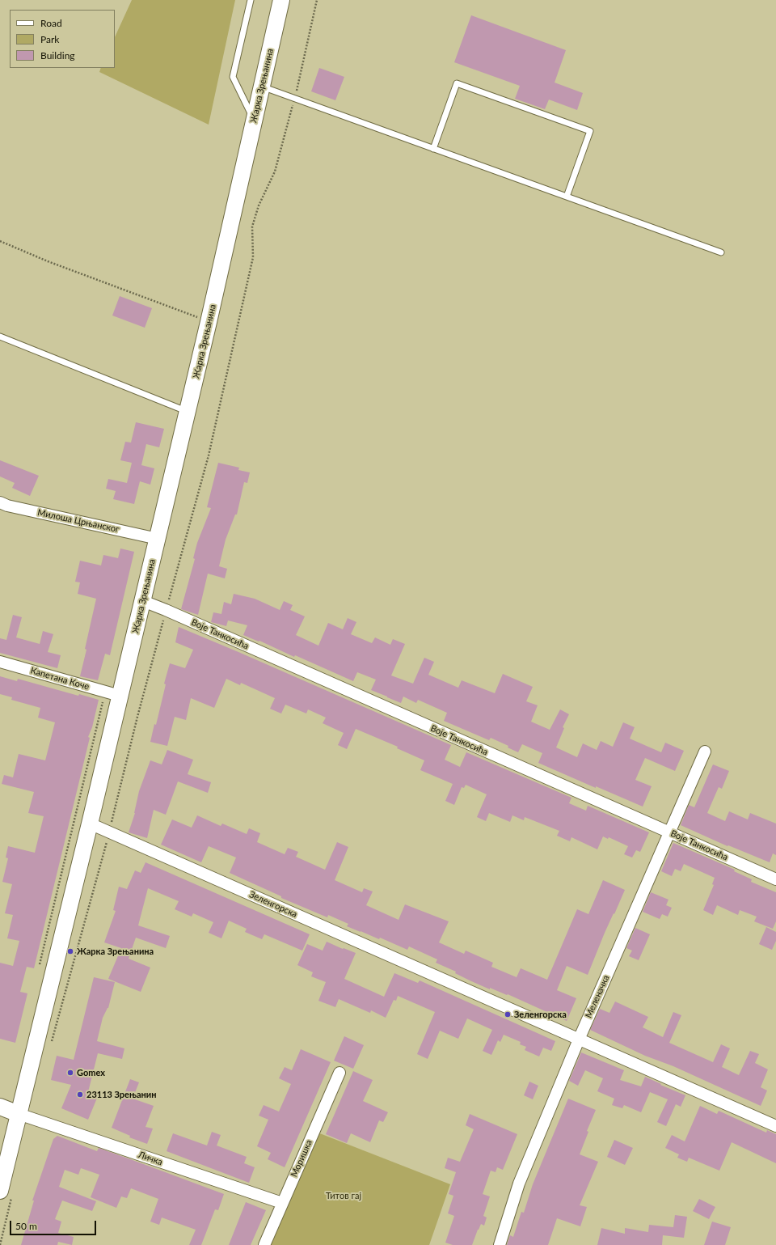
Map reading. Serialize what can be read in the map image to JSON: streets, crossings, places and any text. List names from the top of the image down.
{
  "streets": {
    "main road": ["Жарка Зрењанина"],
    "street": [
      "Милоша Црњанског",
      "Воје Танкосића",
      "Капетана Коче",
      "Зеленгорска",
      "Меленачка",
      "Личка",
      "Моришка"
    ]
  },
  "crossings": [
    ["Жарка Зрењанина", "Милоша Црњанског"],
    ["Жарка Зрењанина", "Воје Танкосића"],
    ["Жарка Зрењанина", "Капетана Коче"],
    ["Жарка Зрењанина", "Зеленгорска"],
    ["Жарка Зрењанина", "Личка"],
    ["Воје Танкосића", "Меленачка"],
    ["Зеленгорска", "Меленачка"],
    ["Личка", "Моришка"]
  ],
  "parks": ["Титов гај"],
  "places": [
    "Жарка Зрењанина",
    "Зеленгорска",
    "Gomex",
    "23113 Зрењанин"
  ],
  "legend": ["Road", "Park", "Building"],
  "scale_bar": "50 m"
}
